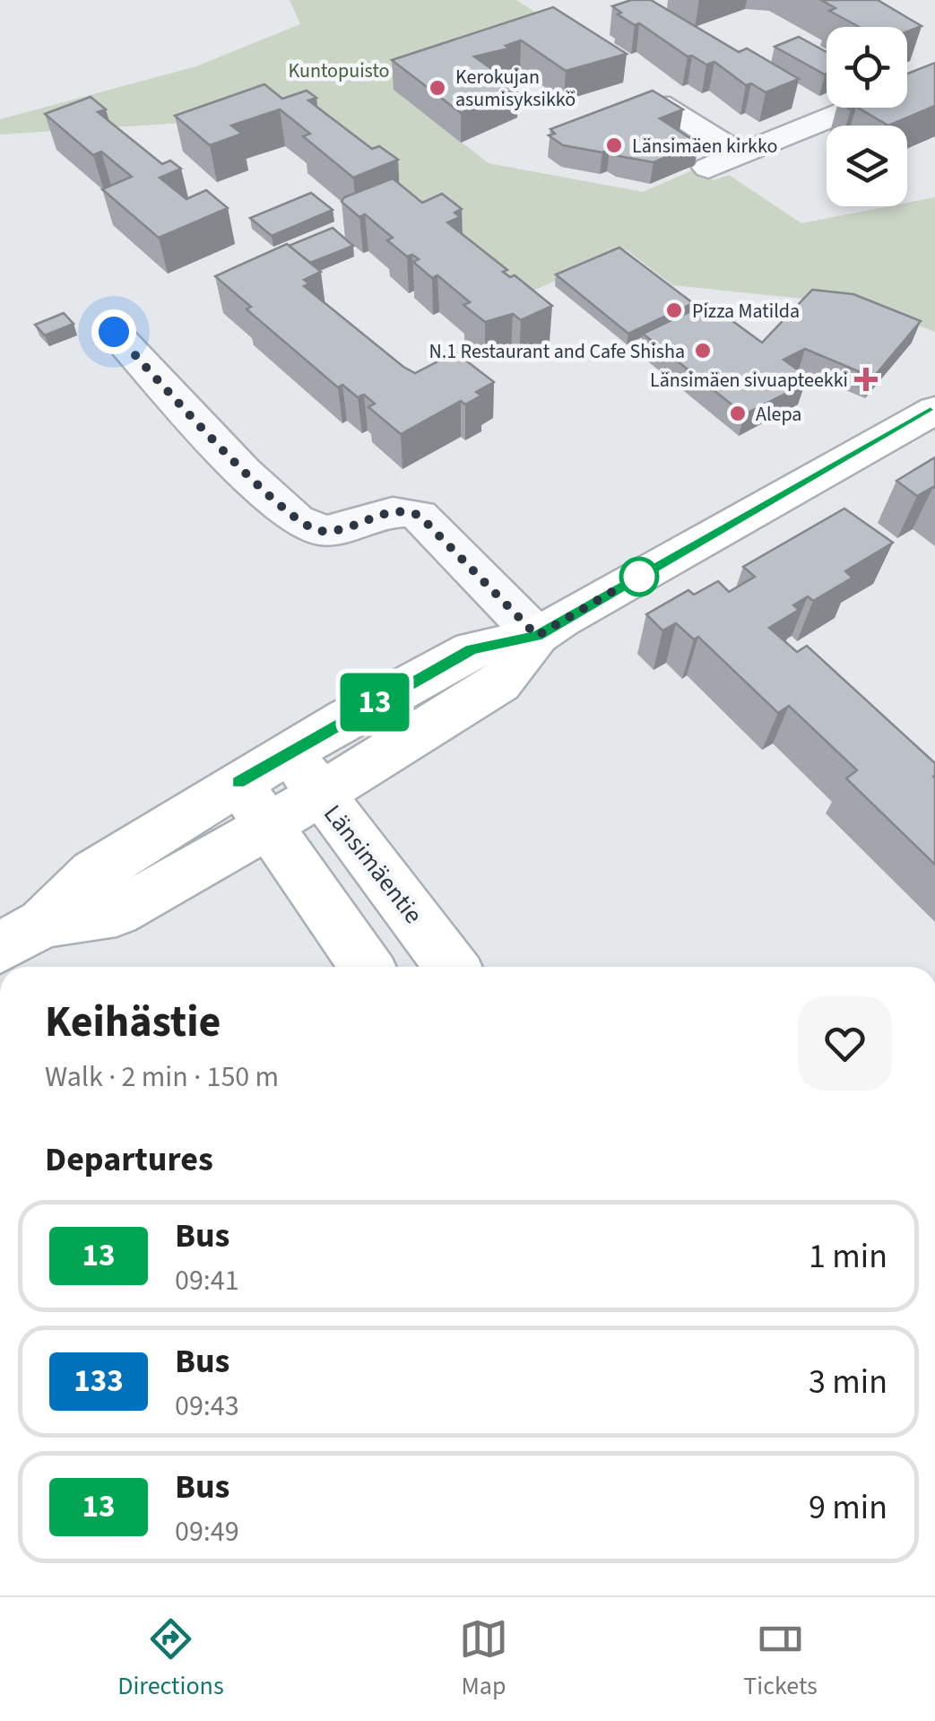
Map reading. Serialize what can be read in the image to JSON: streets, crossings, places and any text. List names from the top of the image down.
{
  "streets": {
    "street": ["Länsimäentie"]
  },
  "parks": ["Kuntopuisto"],
  "places": {
    "other": [
      "Kerokujan asumisyksikkö",
      "Länsimäen kirkko",
      "Pizza Matilda",
      "N.1 Restaurant and Cafe Shisha",
      "Alepa"
    ],
    "health": ["Länsimäen sivuapteekki"]
  },
  "lines": ["bus line 13"],
  "page": {
    "on_map": "13",
    "heading": [
      ["Keihästie", "Walk · 2 min · 150 m"],
      "Departures"
    ],
    "list": [
      {
        "mark": "13",
        "name": "Bus",
        "note": "09:41",
        "value": "1 min"
      },
      {
        "mark": "133",
        "name": "Bus",
        "note": "09:43",
        "value": "3 min"
      },
      {
        "mark": "13",
        "name": "Bus",
        "note": "09:49",
        "value": "9 min"
      }
    ],
    "tabs": ["Directions", "Map", "Tickets"]
  }
}
